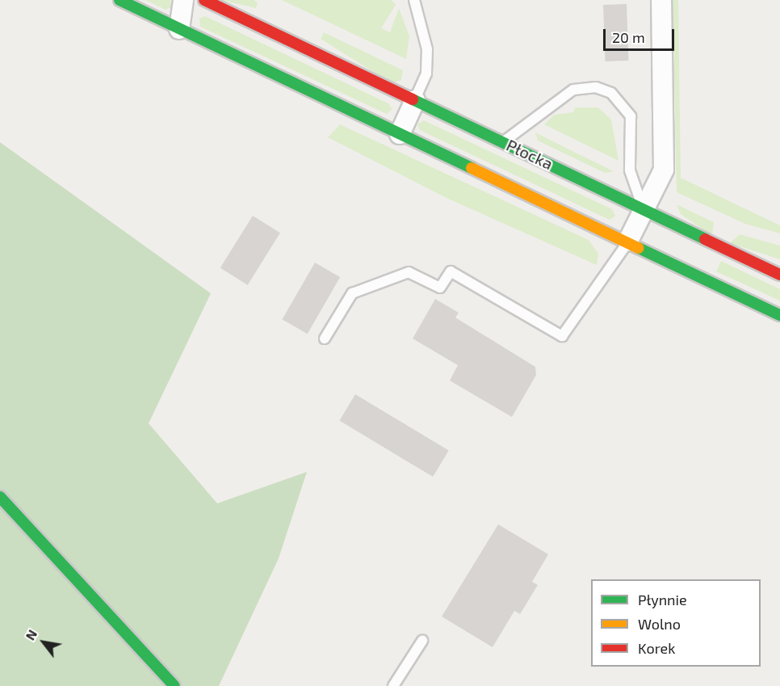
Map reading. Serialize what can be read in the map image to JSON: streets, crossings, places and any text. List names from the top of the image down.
{
  "streets": {
    "street": ["Płocka"]
  },
  "legend": ["Płynnie", "Wolno", "Korek"],
  "scale_bar": "20 m",
  "north": "top left"
}
